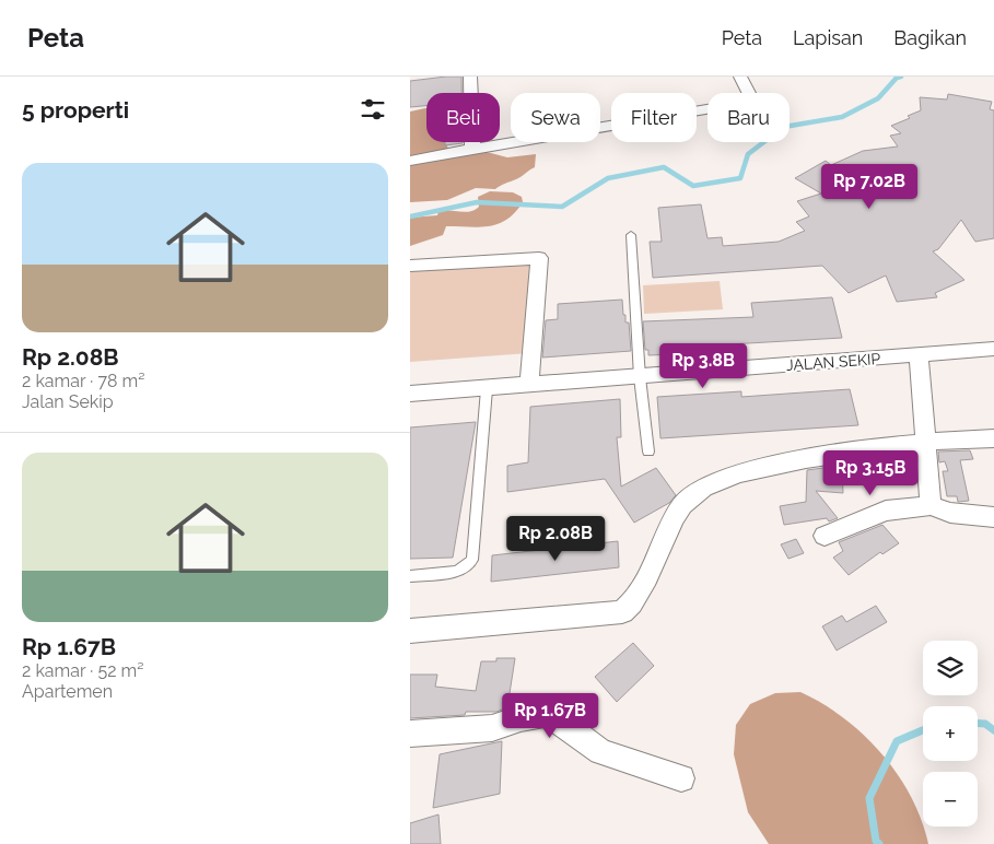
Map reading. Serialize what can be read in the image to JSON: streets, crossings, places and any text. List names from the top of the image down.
{
  "streets": {
    "street": ["JALAN SEKIP"]
  },
  "page": {
    "header": "Peta",
    "nav": ["Peta", "Lapisan", "Bagikan"],
    "heading": "5 properti",
    "chip": [
      "Beli",
      "Sewa",
      "Filter",
      "Baru"
    ],
    "list": [
      {
        "name": "Rp 2.08B",
        "note": "2 kamar · 78 m² · Jalan Sekip"
      },
      {
        "name": "Rp 1.67B",
        "note": "2 kamar · 52 m² · Apartemen"
      }
    ],
    "price": [
      "Rp 7.02B",
      "Rp 3.8B",
      "Rp 3.15B",
      "Rp 2.08B",
      "Rp 1.67B"
    ],
    "map_buttons": ["+", "−"]
  }
}
